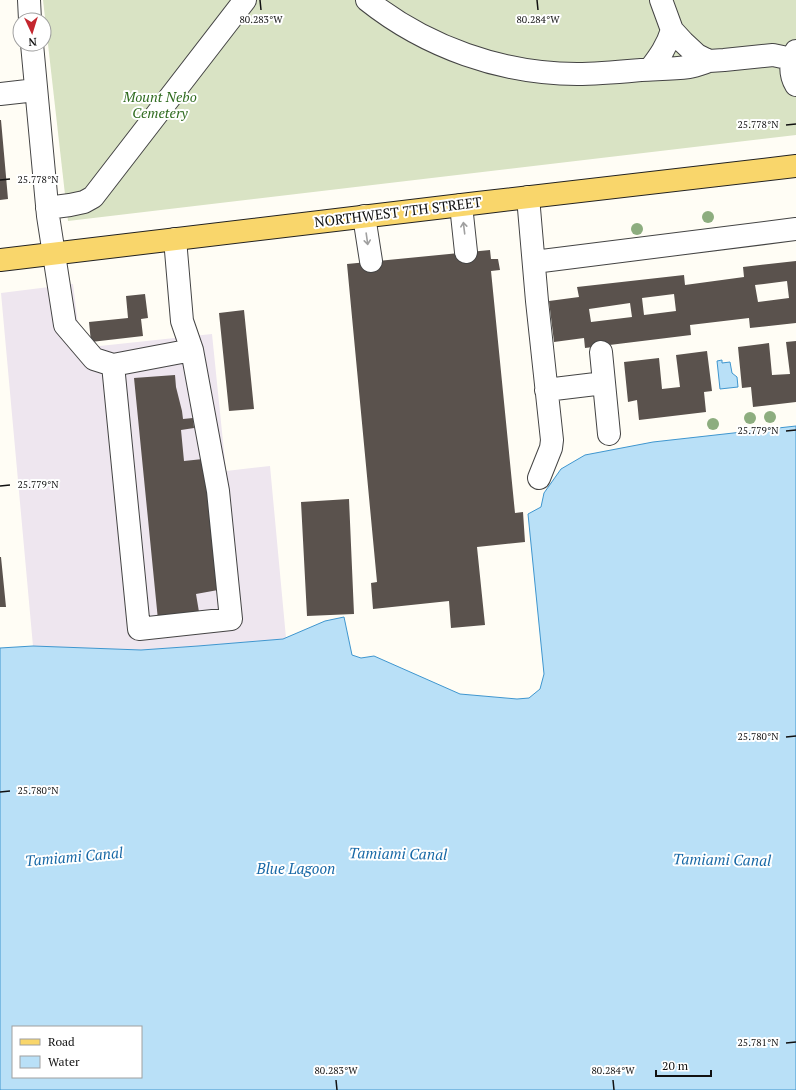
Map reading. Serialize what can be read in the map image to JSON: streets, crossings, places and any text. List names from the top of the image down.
{
  "streets": {
    "main road": ["NORTHWEST 7TH STREET"]
  },
  "water": ["Tamiami Canal", "Blue Lagoon"],
  "parks": ["Mount Nebo Cemetery"],
  "legend": ["Road", "Water"],
  "scale_bar": "20 m",
  "north": "bottom",
  "coordinates": [
    "80.283°W",
    "80.284°W",
    "25.778°N",
    "25.779°N",
    "25.780°N",
    "25.781°N"
  ]
}
